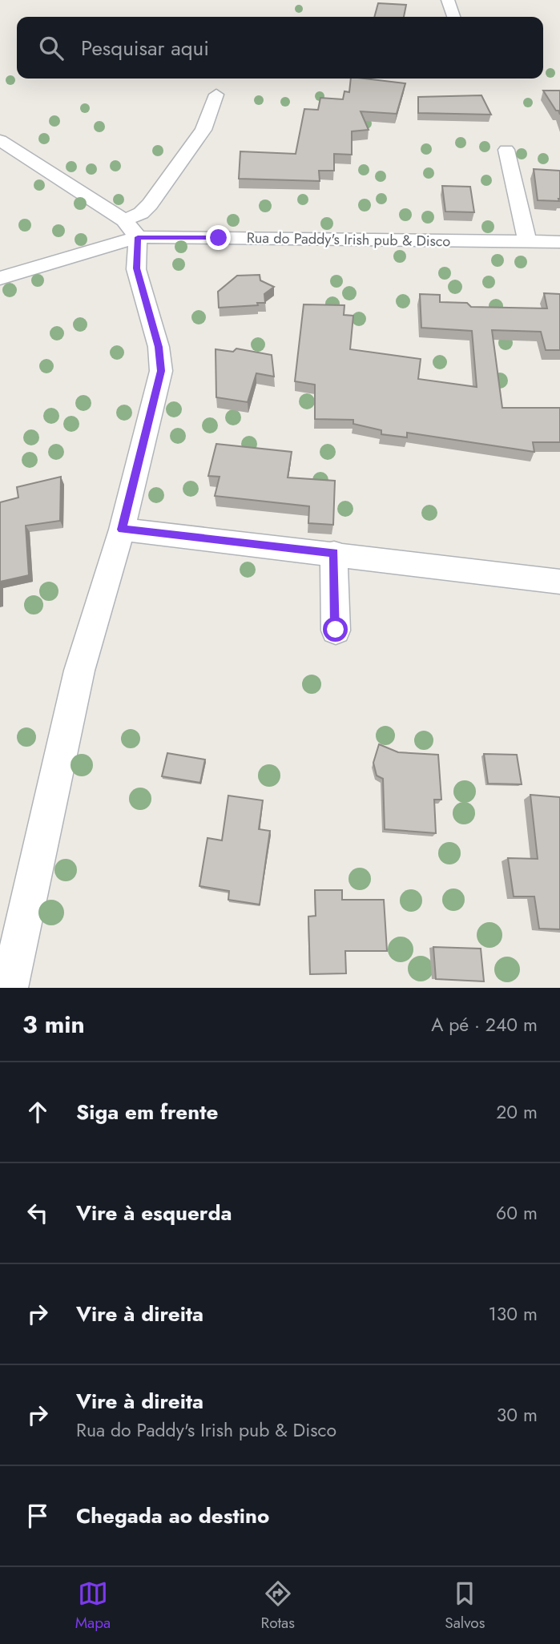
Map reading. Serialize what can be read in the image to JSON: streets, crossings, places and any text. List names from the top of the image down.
{
  "streets": {
    "street": ["Rua do Paddy's Irish pub & Disco"]
  },
  "page": {
    "search": "Pesquisar aqui",
    "heading": ["3 min", "A pé · 240 m"],
    "list": [
      ["Siga em frente", "20 m"],
      ["Vire à esquerda", "60 m"],
      ["Vire à direita", "130 m"],
      ["Vire à direita", "Rua do Paddy's Irish pub & Disco", "30 m"],
      "Chegada ao destino"
    ],
    "nav": ["Mapa", "Rotas", "Salvos"]
  }
}
